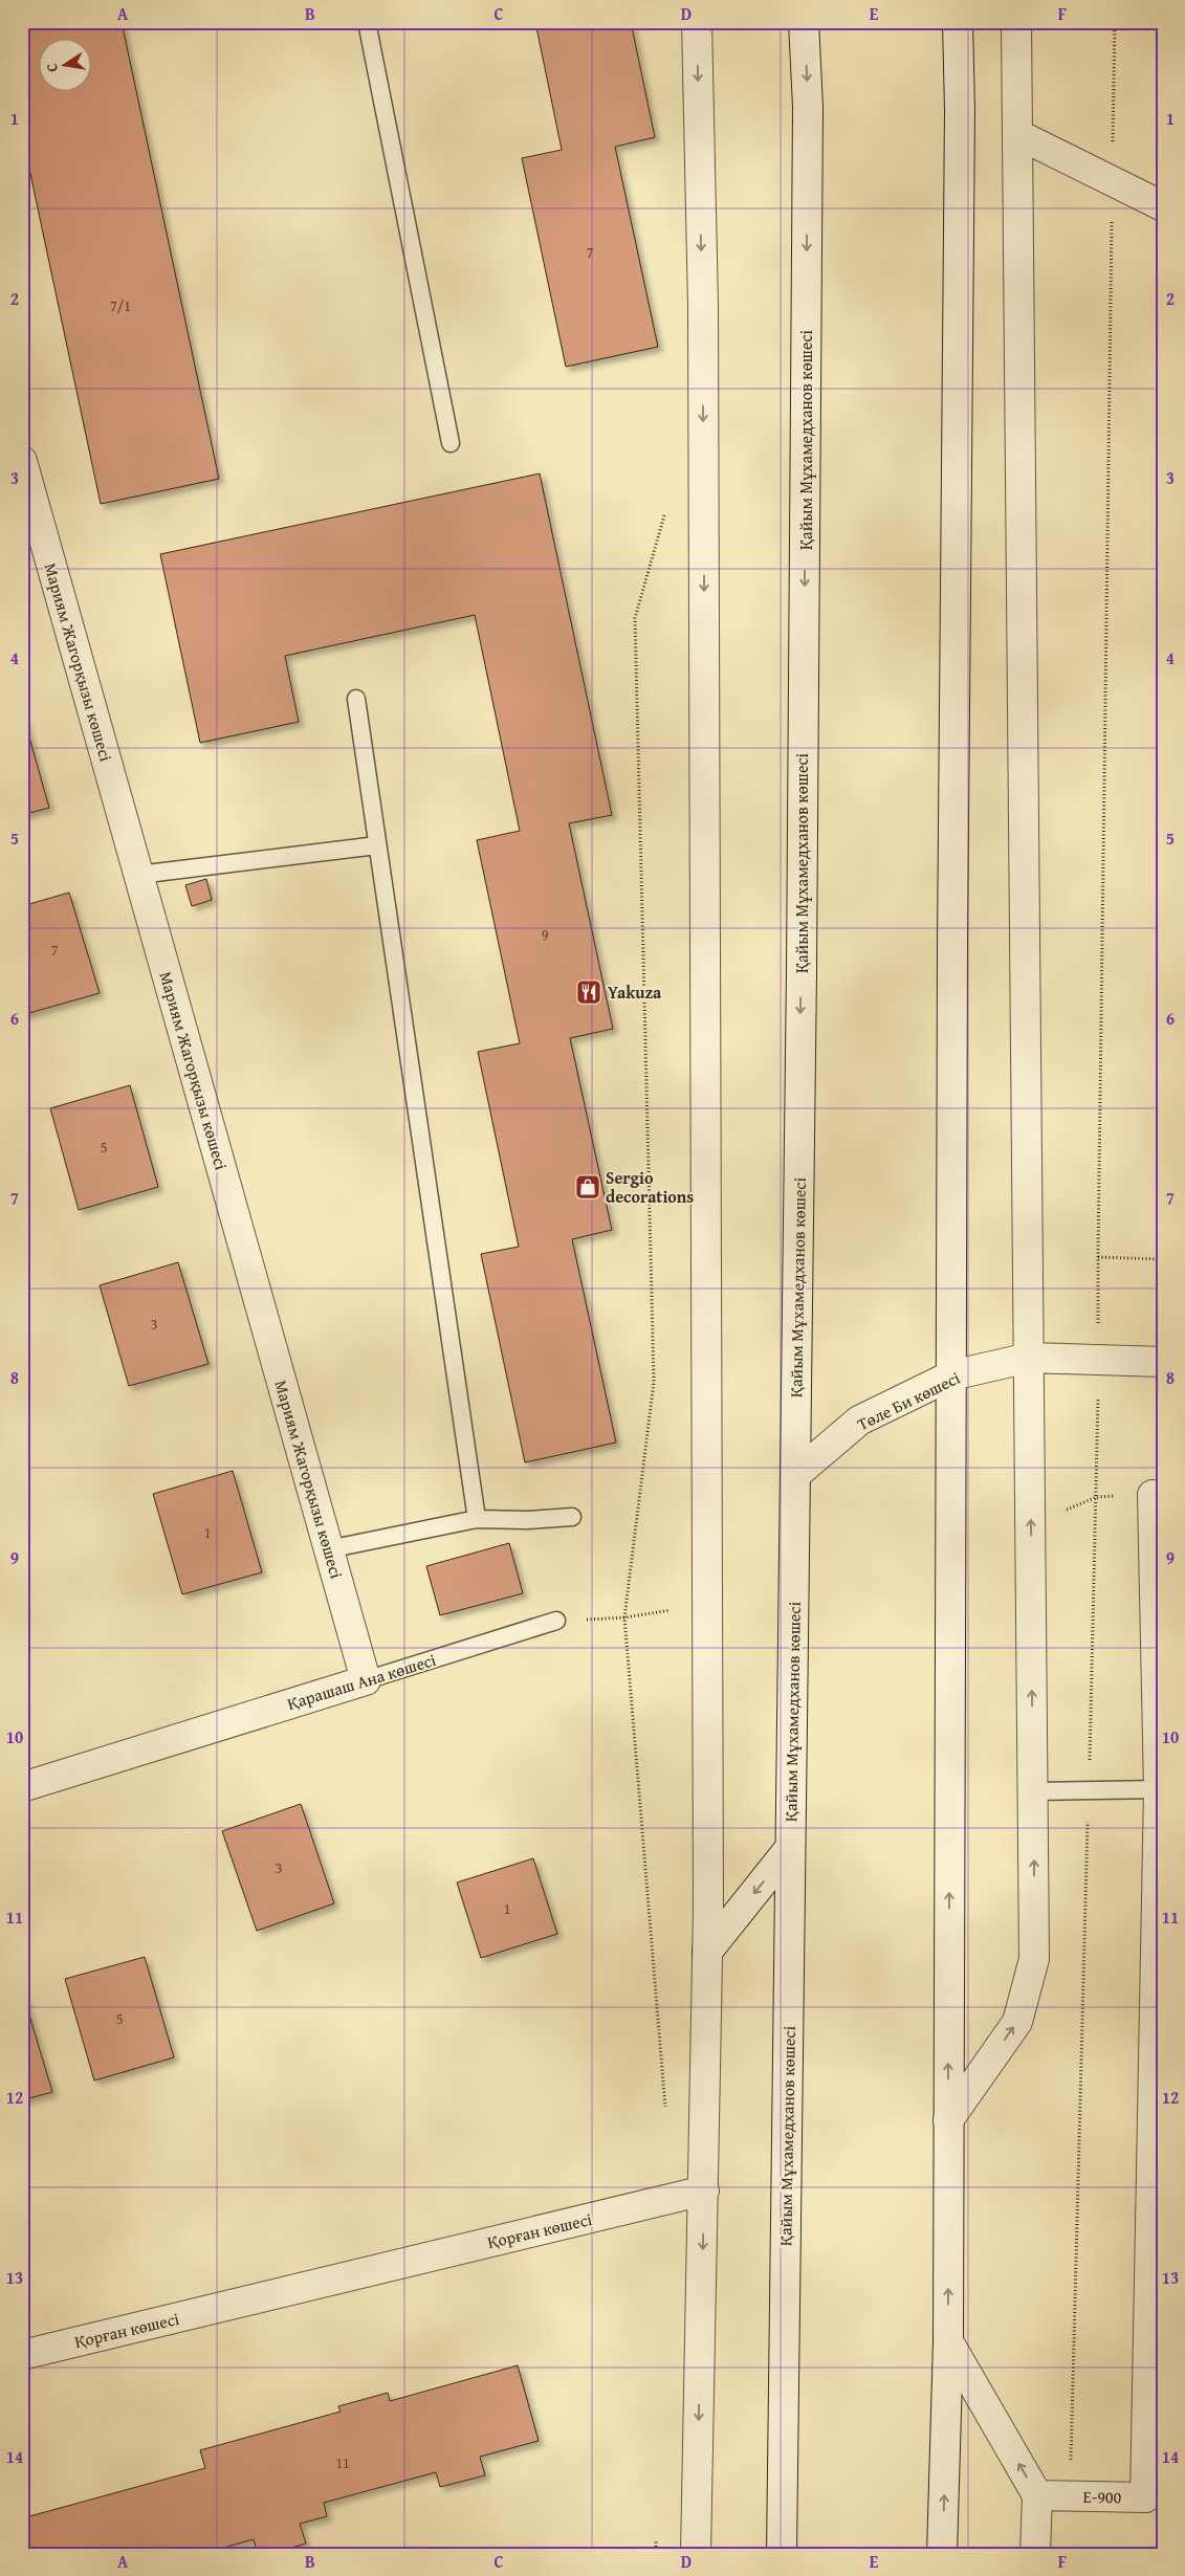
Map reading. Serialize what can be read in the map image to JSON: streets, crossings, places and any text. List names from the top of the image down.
{
  "streets": {
    "street": [
      "Қайым Мұхамедханов көшесі",
      "Мариям Жагорқызы көшесі",
      "Төле Би көшесі",
      "Қарашаш Ана көшесі",
      "Қорған көшесі",
      "E-900"
    ]
  },
  "crossings": [
    ["Қайым Мұхамедханов көшесі", "Төле Би көшесі"],
    ["Мариям Жагорқызы көшесі", "Қарашаш Ана көшесі"]
  ],
  "places": {
    "restaurant": ["Yakuza"],
    "shop": ["Sergio decorations"]
  },
  "house_numbers": [
    "7",
    "7/1",
    "9",
    "7",
    "5",
    "3",
    "1",
    "3",
    "1",
    "5",
    "11"
  ],
  "north": "left",
  "grid": {
    "columns": [
      "A",
      "B",
      "C",
      "D",
      "E",
      "F"
    ],
    "rows": [
      "1",
      "2",
      "3",
      "4",
      "5",
      "6",
      "7",
      "8",
      "9",
      "10",
      "11",
      "12",
      "13",
      "14"
    ]
  }
}
